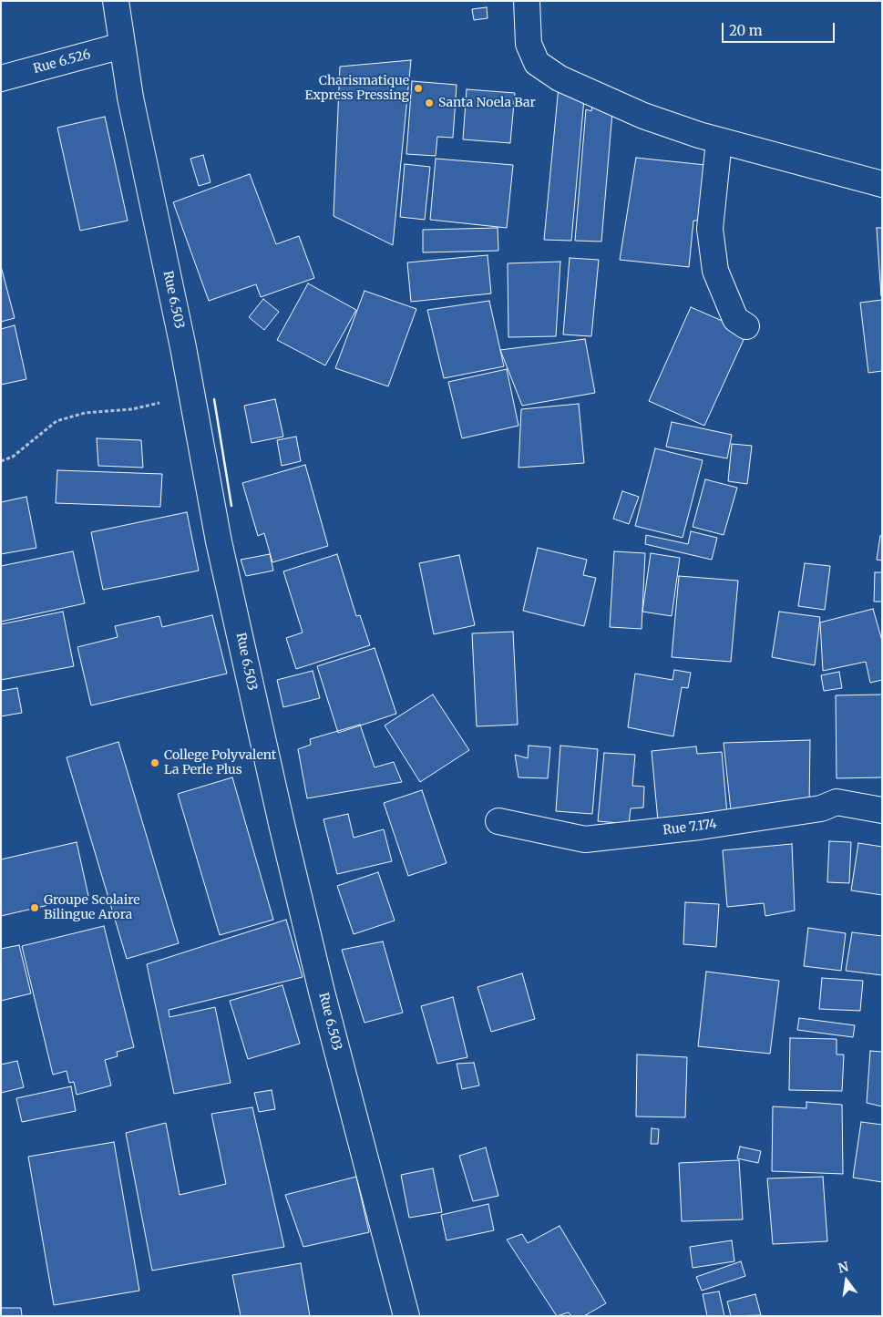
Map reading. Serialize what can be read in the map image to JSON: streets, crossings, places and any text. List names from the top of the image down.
{
  "streets": {
    "street": ["Rue 6.526", "Rue 6.503", "Rue 7.174"]
  },
  "crossings": [
    ["Rue 6.526", "Rue 6.503"]
  ],
  "places": [
    "Charismatique Express Pressing",
    "Santa Noela Bar",
    "College Polyvalent La Perle Plus",
    "Groupe Scolaire Bilingue Arora"
  ],
  "scale_bar": "20 m",
  "north": "top"
}
